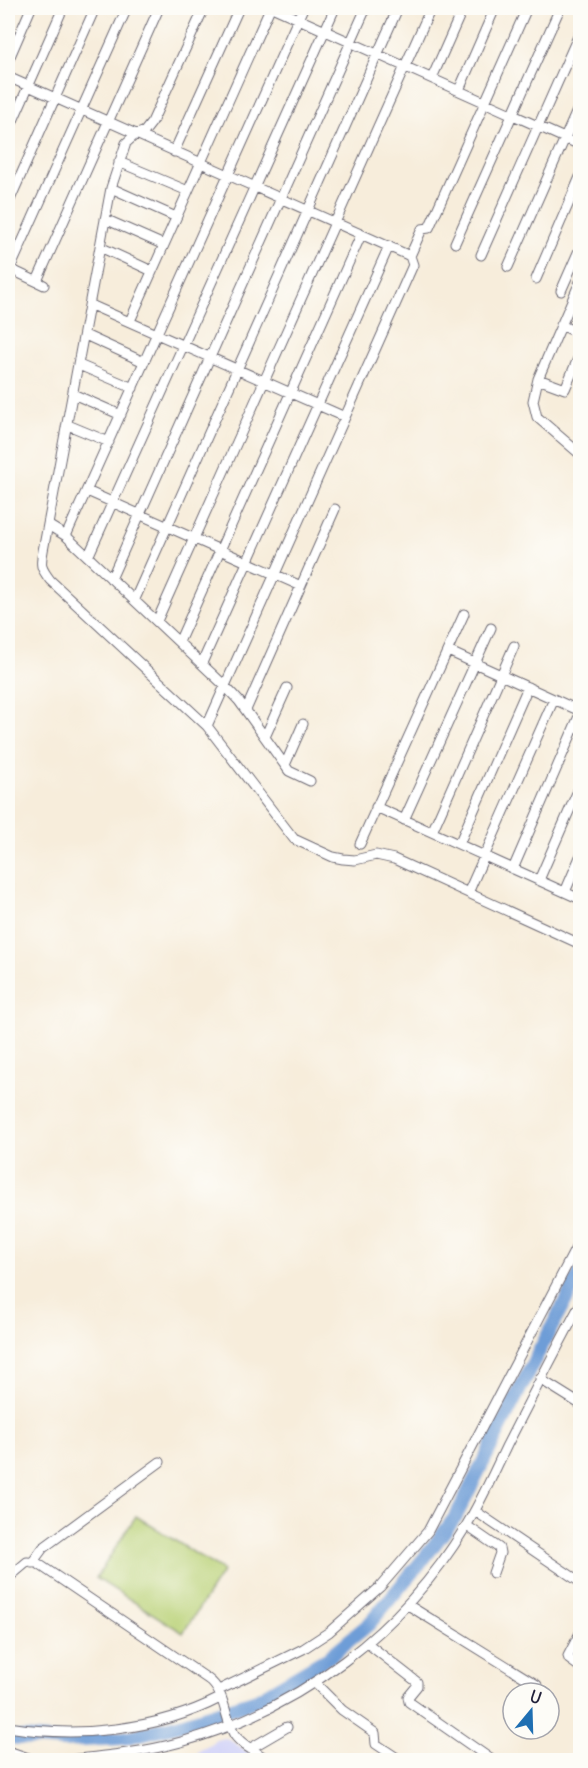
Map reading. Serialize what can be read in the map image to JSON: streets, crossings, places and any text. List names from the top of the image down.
{
  "north": "top"
}
